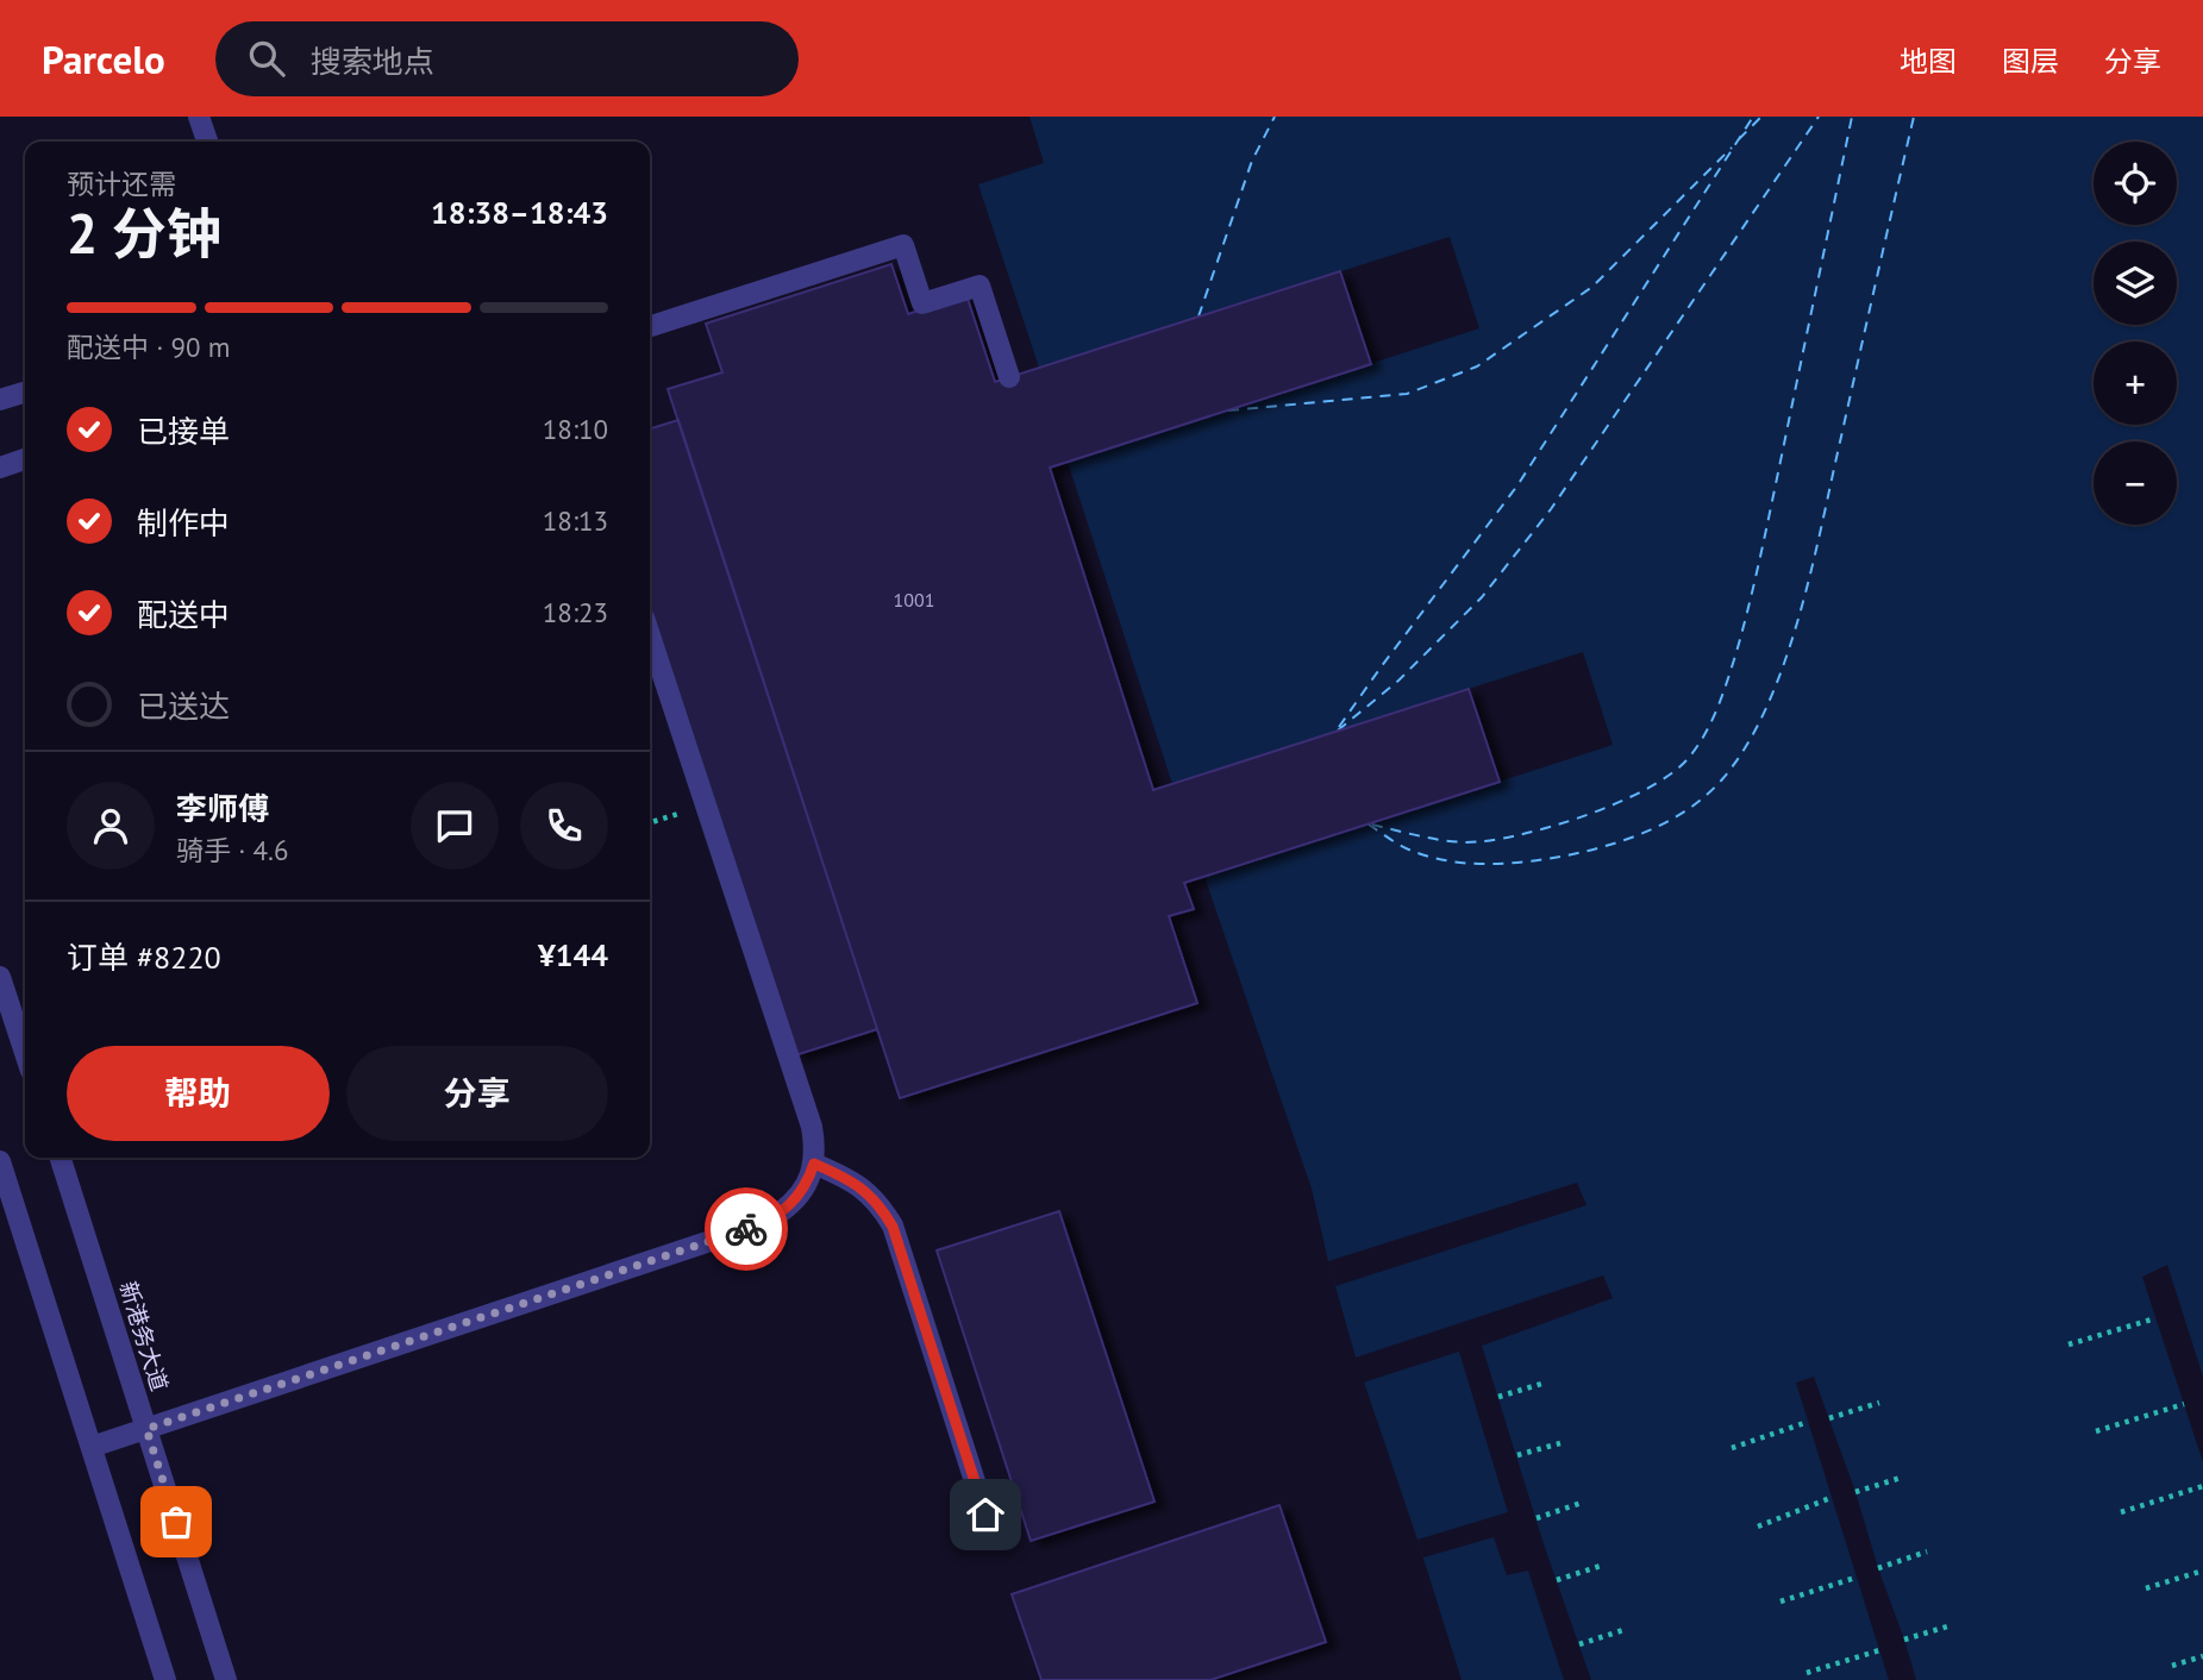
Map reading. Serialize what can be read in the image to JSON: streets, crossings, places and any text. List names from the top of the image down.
{
  "streets": {
    "street": ["新港务大道"]
  },
  "house_numbers": ["1001"],
  "page": {
    "header": "Parcelo",
    "search": "搜索地点",
    "nav": ["地图", "图层", "分享"],
    "map_buttons": ["+", "−"],
    "heading": ["2 分钟", "预计还需", "18:38–18:43"],
    "panel": [
      "李师傅",
      "骑手 · 4.6",
      "订单 #8220",
      "¥144"
    ],
    "bar": "配送中 · 90 m",
    "list": [
      ["已接单", "18:10"],
      ["制作中", "18:13"],
      ["配送中", "18:23"],
      "已送达"
    ],
    "buttons": ["帮助", "分享"]
  }
}
